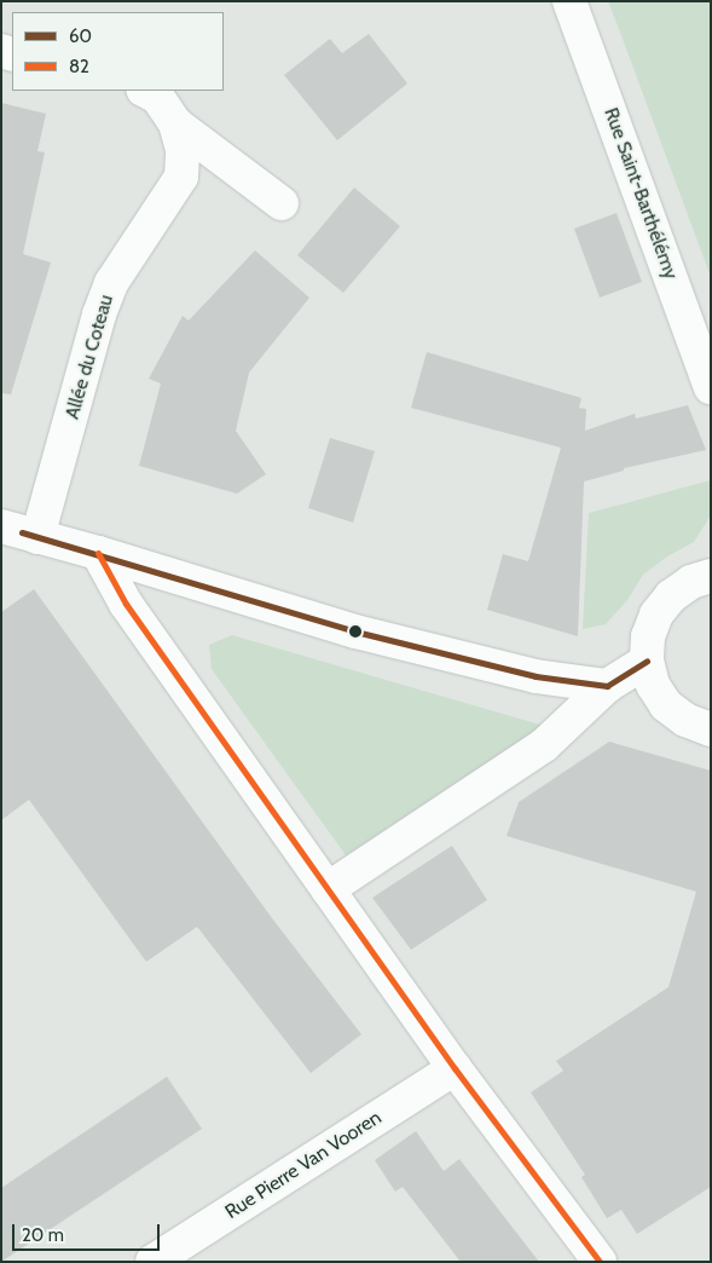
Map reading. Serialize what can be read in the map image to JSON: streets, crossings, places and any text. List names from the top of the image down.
{
  "streets": {
    "street": ["Rue Saint-Barthélémy", "Allée du Coteau", "Rue Pierre Van Vooren"]
  },
  "lines": ["transit line 60", "transit line 82"],
  "legend": ["60", "82"],
  "scale_bar": "20 m"
}
